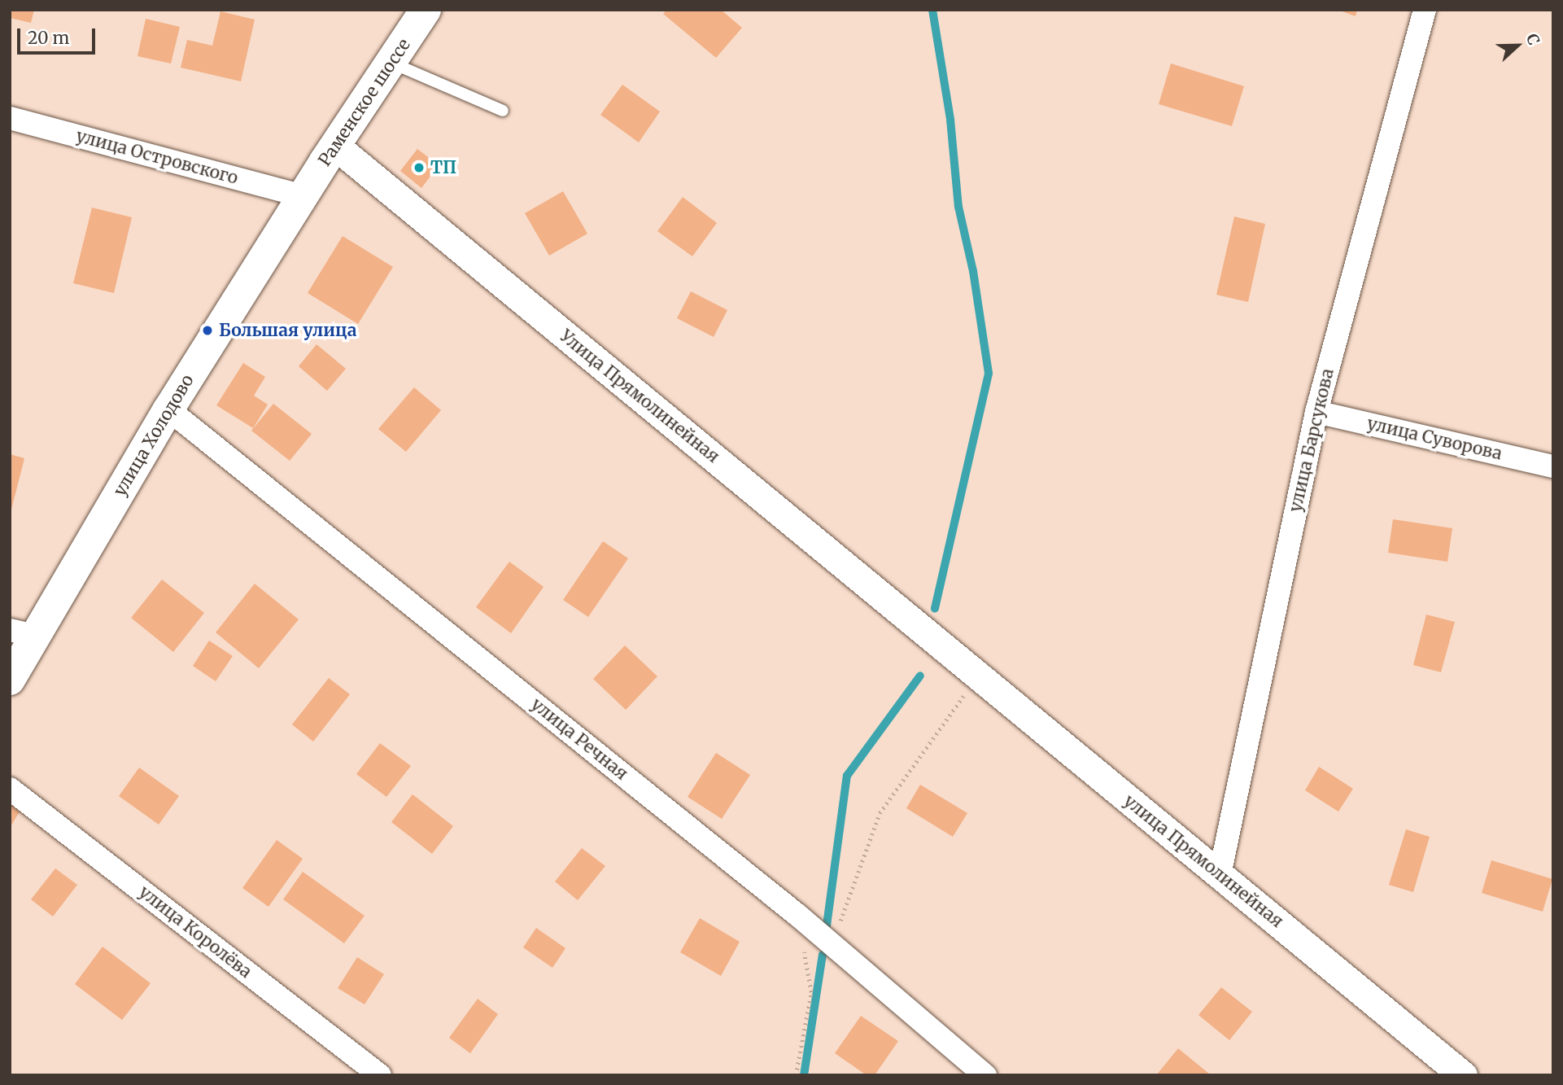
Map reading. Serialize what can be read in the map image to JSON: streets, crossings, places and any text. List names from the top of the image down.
{
  "streets": {
    "main road": ["Раменское шоссе", "улица Холодово"],
    "street": [
      "улица Островского",
      "Улица Прямолинейная",
      "улица Суворова",
      "улица Барсукова",
      "улица Речная",
      "улица Прямолинейная",
      "улица Королёва"
    ]
  },
  "crossings": [
    ["Раменское шоссе", "улица Островского"],
    ["Раменское шоссе", "Улица Прямолинейная"],
    ["Раменское шоссе", "улица Холодово"],
    ["улица Островского", "улица Холодово"],
    ["Улица Прямолинейная", "улица Прямолинейная"],
    ["улица Холодово", "улица Речная"],
    ["улица Суворова", "улица Барсукова"],
    ["улица Барсукова", "улица Прямолинейная"]
  ],
  "places": ["ТП", "Большая улица"],
  "scale_bar": "20 m",
  "north": "right"
}
